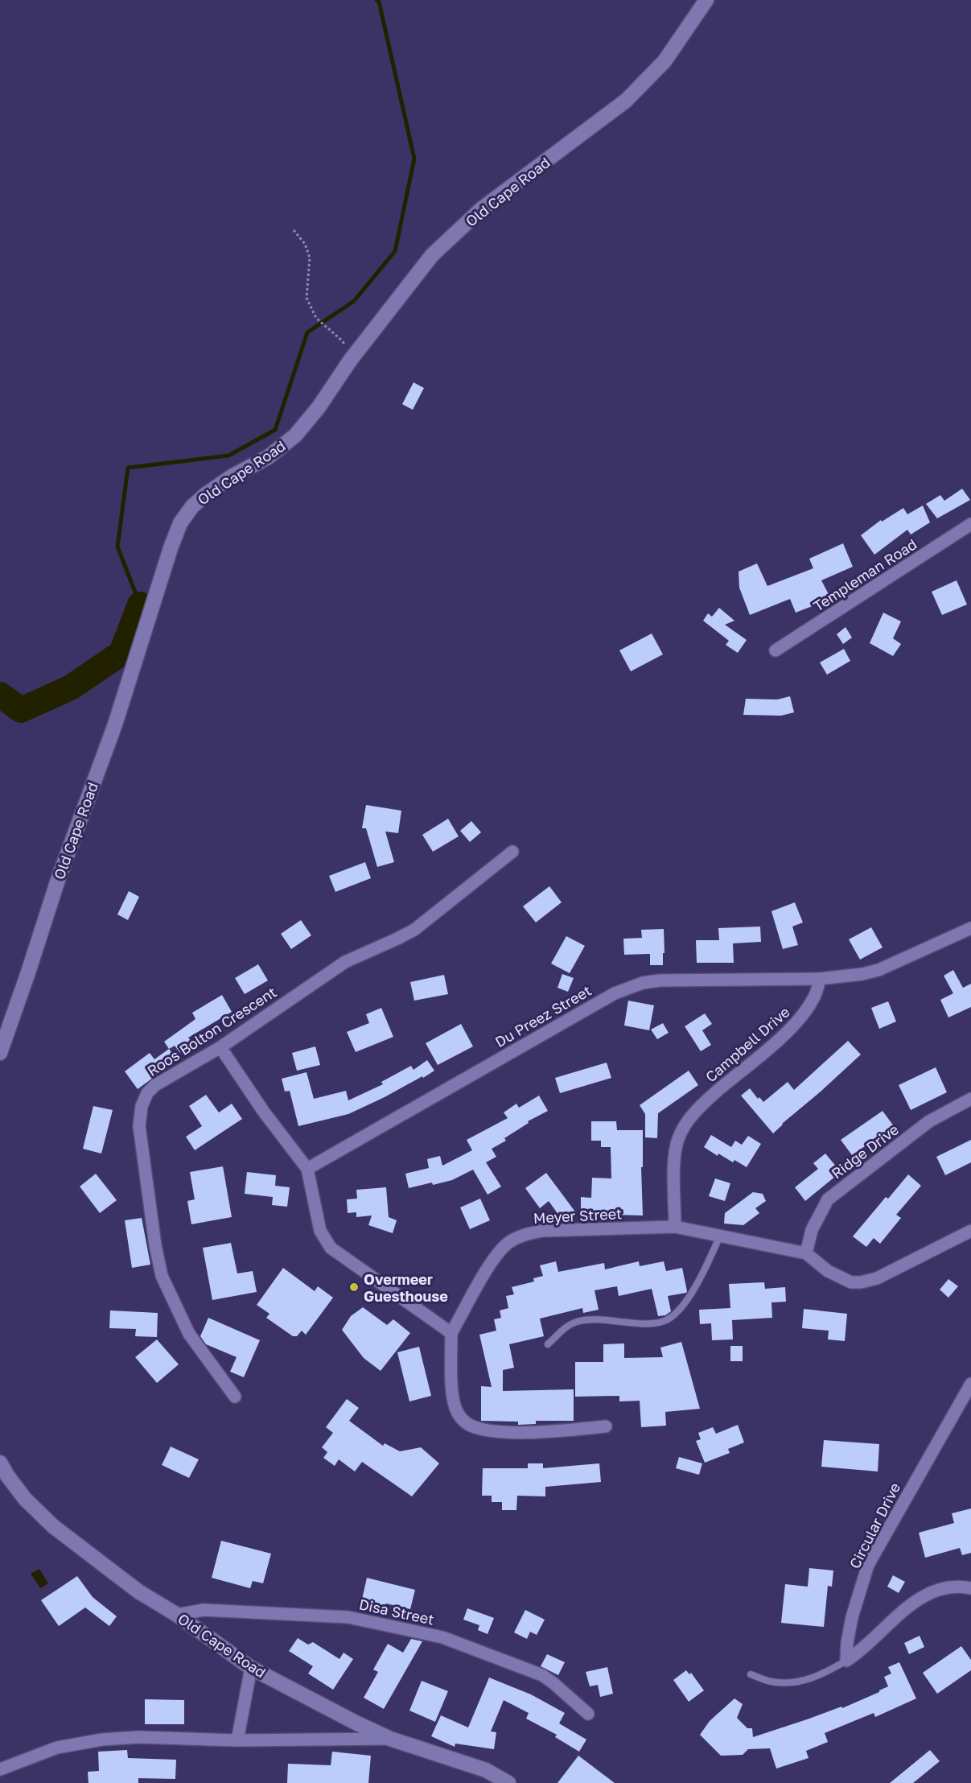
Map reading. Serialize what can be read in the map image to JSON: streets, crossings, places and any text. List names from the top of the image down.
{
  "streets": {
    "street": [
      "Old Cape Road",
      "Templeman Road",
      "Du Preez Street",
      "Roos Bolton Crescent",
      "Campbell Drive",
      "Ridge Drive",
      "Meyer Street",
      "Circular Drive",
      "Disa Street"
    ]
  },
  "crossings": [
    ["Old Cape Road", "Disa Street"],
    ["Du Preez Street", "Campbell Drive"],
    ["Campbell Drive", "Meyer Street"],
    ["Ridge Drive", "Meyer Street"]
  ],
  "places": ["Overmeer Guesthouse"]
}
